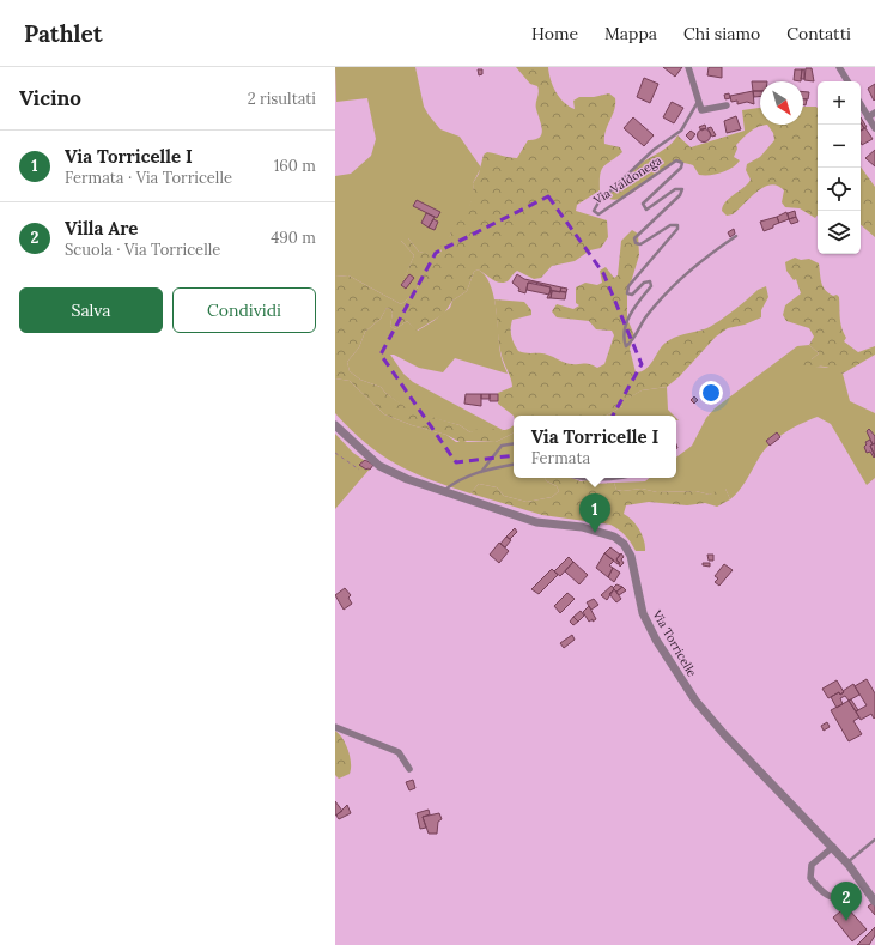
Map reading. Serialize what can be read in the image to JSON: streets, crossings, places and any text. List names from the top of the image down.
{
  "streets": {
    "street": ["Via Torricelle"],
    "lane": ["Via Valdonega"]
  },
  "north": "bottom right",
  "page": {
    "header": "Pathlet",
    "nav": [
      "Home",
      "Mappa",
      "Chi siamo",
      "Contatti"
    ],
    "heading": ["Vicino", "2 risultati"],
    "map_buttons": ["+", "−"],
    "list": [
      {
        "mark": "1",
        "name": "Via Torricelle I",
        "note": "Fermata · Via Torricelle",
        "value": "160 m"
      },
      {
        "mark": "2",
        "name": "Villa Are",
        "note": "Scuola · Via Torricelle",
        "value": "490 m"
      }
    ],
    "buttons": ["Salva", "Condividi"],
    "popup": ["Via Torricelle I", "Fermata"],
    "pins": ["1", "2"]
  }
}
